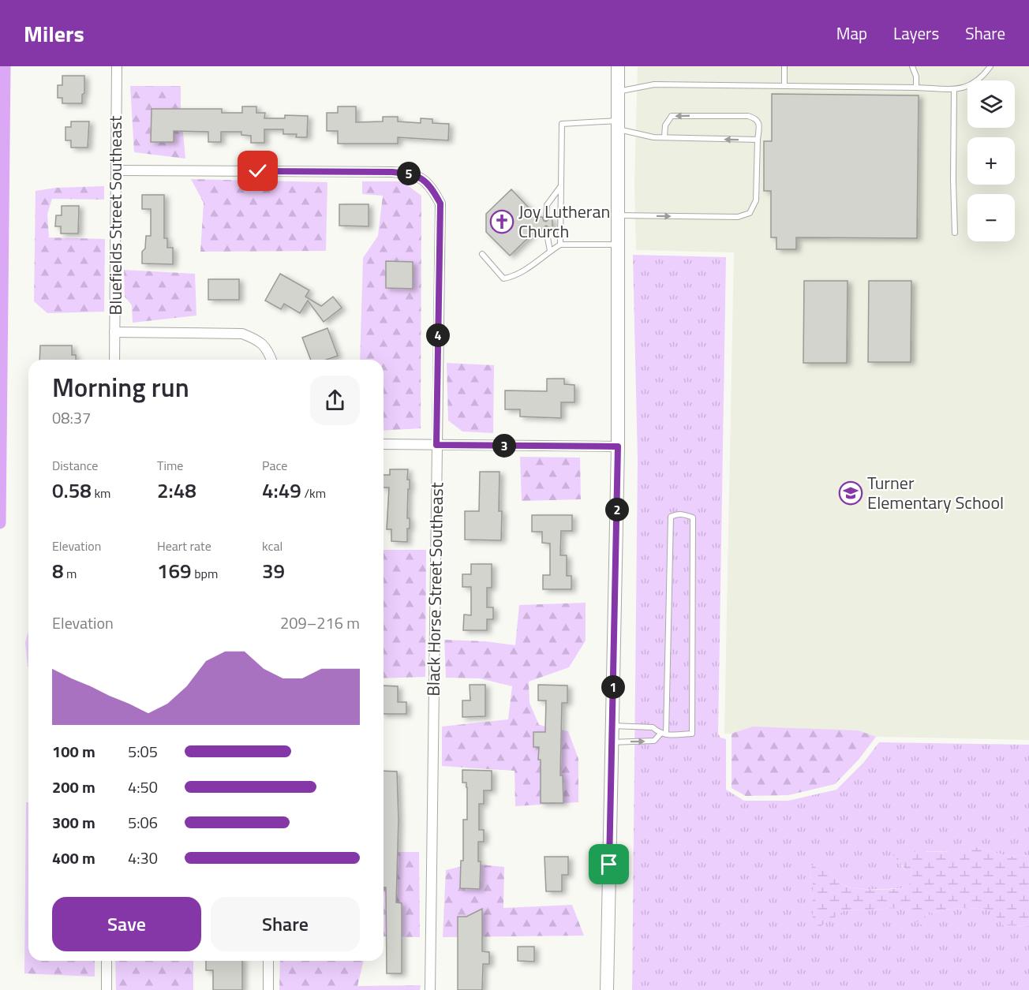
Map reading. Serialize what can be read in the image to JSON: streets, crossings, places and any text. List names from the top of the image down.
{
  "streets": {
    "street": ["Bluefields Street Southeast", "Black Horse Street Southeast"]
  },
  "crossings": [
    ["Bluefields Street Southeast", "Black Horse Street Southeast"]
  ],
  "places": {
    "church": ["Joy Lutheran Church"],
    "school or university": ["Turner Elementary School"]
  },
  "page": {
    "header": "Milers",
    "nav": ["Map", "Layers", "Share"],
    "map_buttons": ["+", "−"],
    "pins": [
      "5",
      "4",
      "3",
      "2",
      "1"
    ],
    "heading": ["Morning run", "08:37"],
    "stats": [
      ["Distance", "0.58 km"],
      ["Time", "2:48"],
      ["Pace", "4:49 /km"],
      ["Elevation", "8 m"],
      ["Heart rate", "169 bpm"],
      ["kcal", "39"]
    ],
    "chart": ["Elevation", "209–216 m"],
    "list": [
      {
        "name": "100 m",
        "note": "5:05"
      },
      {
        "name": "200 m",
        "note": "4:50"
      },
      {
        "name": "300 m",
        "note": "5:06"
      },
      {
        "name": "400 m",
        "note": "4:30"
      }
    ],
    "buttons": ["Save", "Share"]
  }
}
